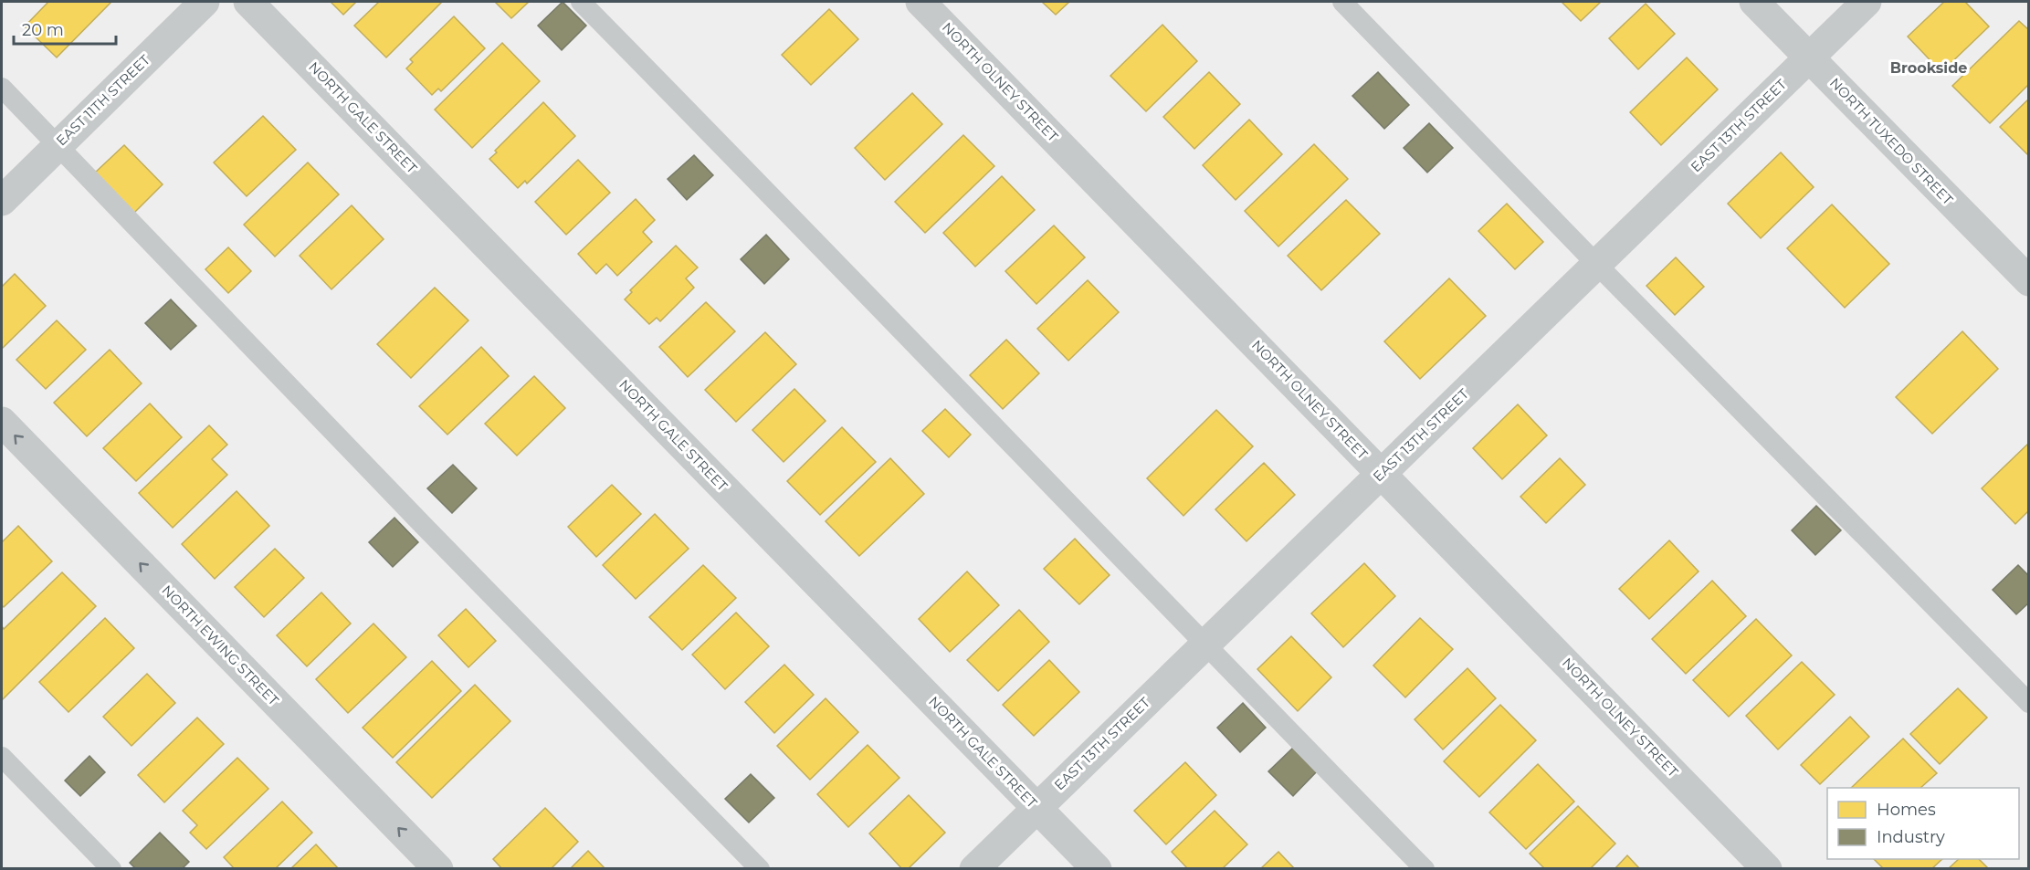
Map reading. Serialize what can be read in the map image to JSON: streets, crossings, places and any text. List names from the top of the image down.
{
  "streets": {
    "street": [
      "NORTH OLNEY STREET",
      "EAST 11TH STREET",
      "NORTH GALE STREET",
      "EAST 13TH STREET",
      "NORTH TUXEDO STREET",
      "NORTH EWING STREET"
    ]
  },
  "crossings": [
    ["NORTH OLNEY STREET", "EAST 13TH STREET"],
    ["NORTH GALE STREET", "EAST 13TH STREET"],
    ["EAST 13TH STREET", "NORTH TUXEDO STREET"]
  ],
  "one_way": ["NORTH EWING STREET"],
  "districts": ["Brookside"],
  "legend": ["Homes", "Industry"],
  "scale_bar": "20 m"
}
